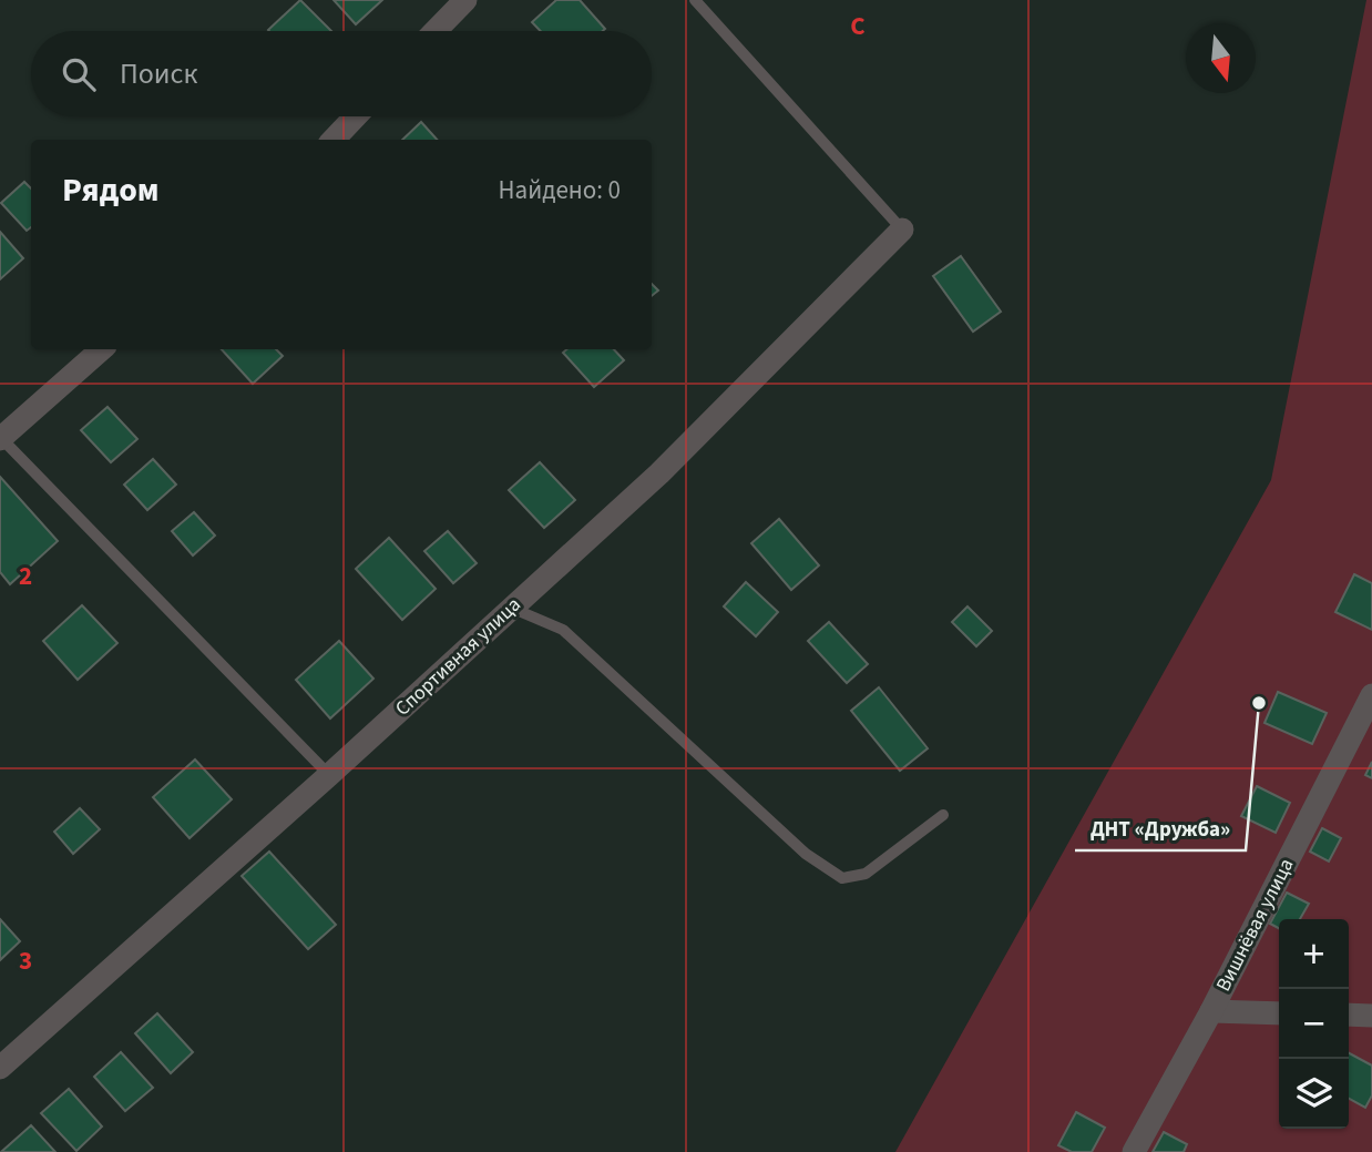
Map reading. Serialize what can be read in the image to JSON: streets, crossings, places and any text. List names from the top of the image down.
{
  "streets": {
    "street": ["Спортивная улица", "Вишнёвая улица"]
  },
  "places": ["ДНТ «Дружба»"],
  "north": "bottom",
  "page": {
    "search": "Поиск",
    "heading": ["Рядом", "Найдено: 0"],
    "map_buttons": ["+", "−"]
  },
  "grid": {
    "columns": ["C"],
    "rows": ["2", "3"]
  }
}
